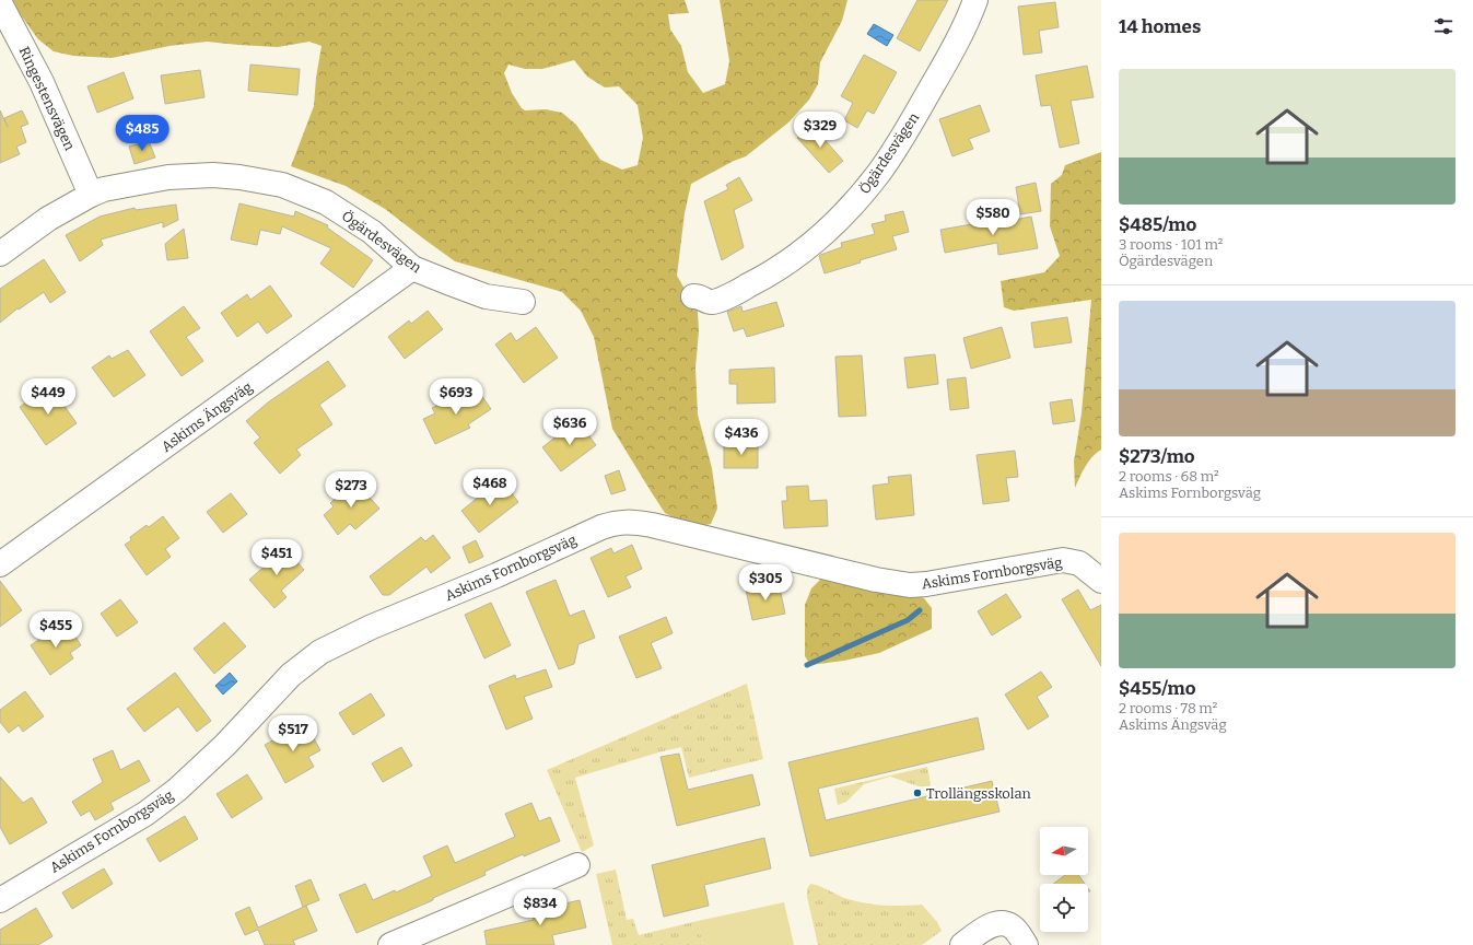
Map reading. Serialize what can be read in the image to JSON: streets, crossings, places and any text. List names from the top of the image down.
{
  "streets": {
    "street": [
      "Ringestensvägen",
      "Ögärdesvägen",
      "Askims Ängsväg",
      "Askims Fornborgsväg"
    ]
  },
  "crossings": [
    ["Ringestensvägen", "Ögärdesvägen"],
    ["Ögärdesvägen", "Askims Ängsväg"]
  ],
  "places": ["Trollängsskolan"],
  "north": "left",
  "page": {
    "heading": "14 homes",
    "list": [
      {
        "name": "$485/mo",
        "note": "3 rooms · 101 m² · Ögärdesvägen"
      },
      {
        "name": "$273/mo",
        "note": "2 rooms · 68 m² · Askims Fornborgsväg"
      },
      {
        "name": "$455/mo",
        "note": "2 rooms · 78 m² · Askims Ängsväg"
      }
    ],
    "price": [
      "$329",
      "$485",
      "$580",
      "$449",
      "$693",
      "$636",
      "$436",
      "$468",
      "$273",
      "$451",
      "$305",
      "$455",
      "$517",
      "$834"
    ]
  }
}
